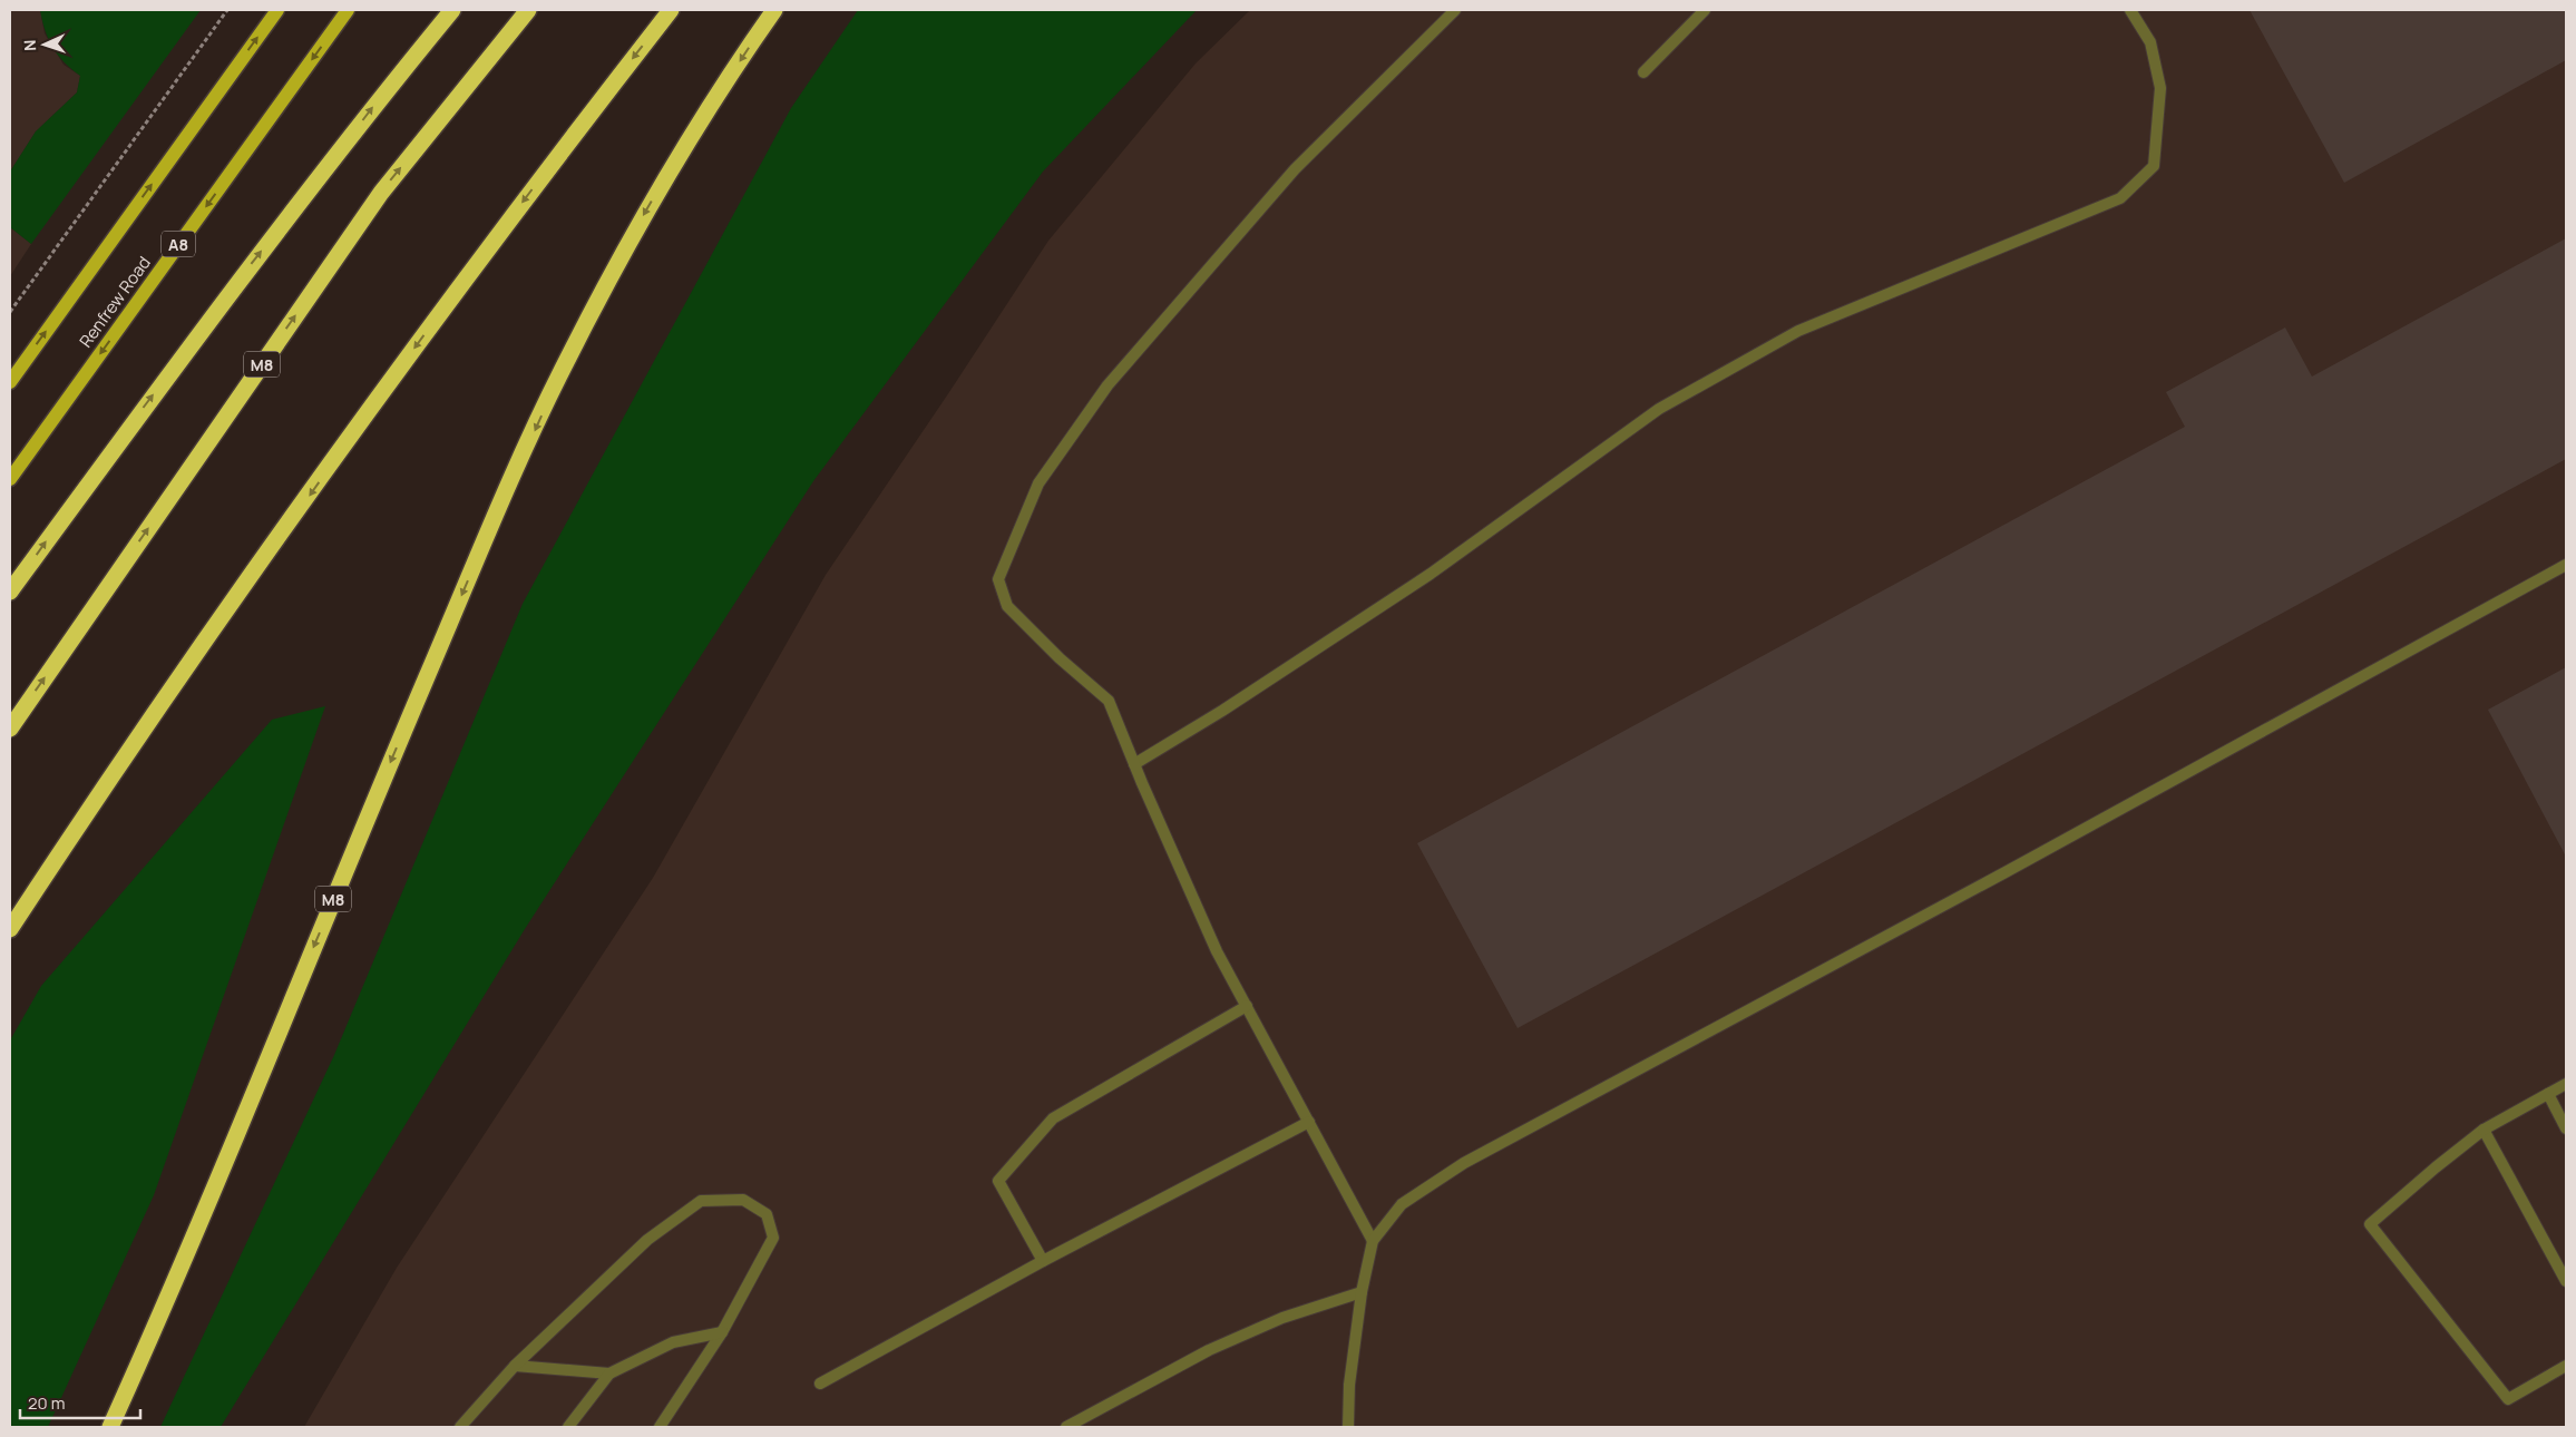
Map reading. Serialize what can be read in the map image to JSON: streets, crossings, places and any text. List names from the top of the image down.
{
  "streets": {
    "highway": ["M8"],
    "main road": ["A8", "Renfrew Road"]
  },
  "scale_bar": "20 m",
  "north": "left"
}
